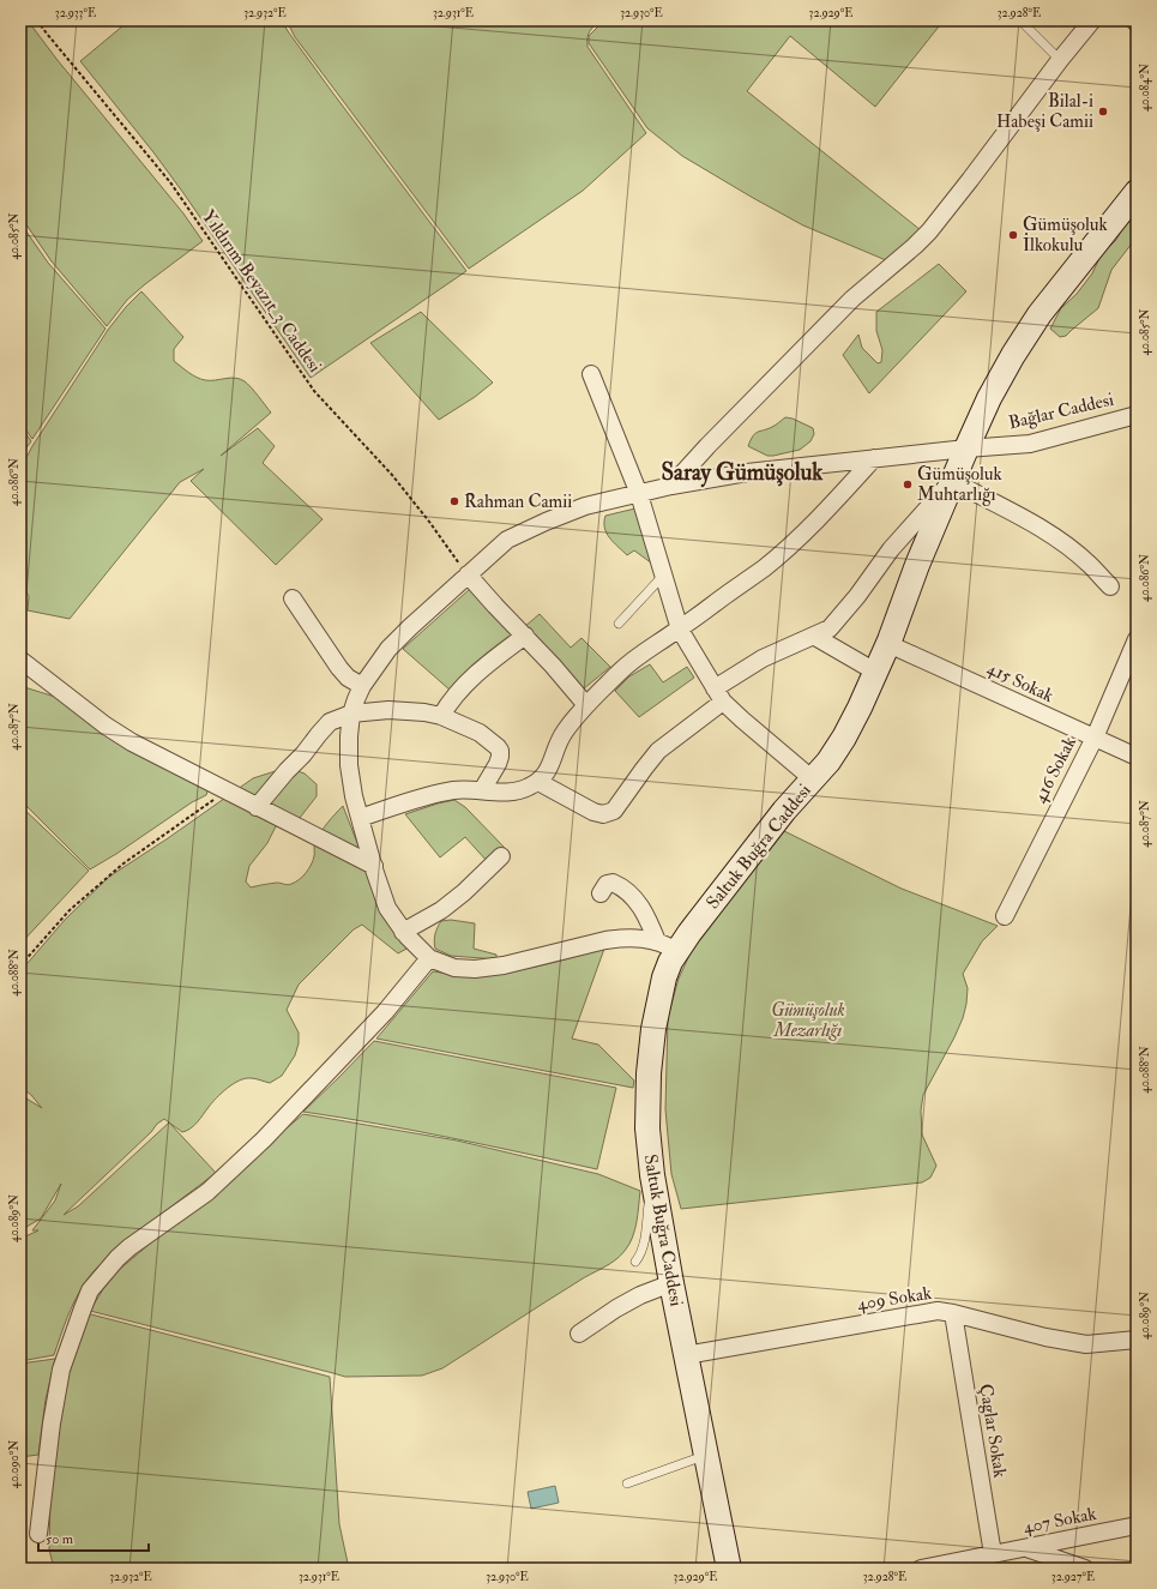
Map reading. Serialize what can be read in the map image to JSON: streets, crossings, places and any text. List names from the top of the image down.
{
  "streets": {
    "street": [
      "Bağlar Caddesi",
      "415 Sokak",
      "416 Sokak",
      "Saltuk Buğra Caddesi",
      "409 Sokak",
      "Çaglar Sokak",
      "407 Sokak"
    ],
    "path": ["Yıldırım Beyazıt_3 Caddesi"]
  },
  "crossings": [
    ["Yıldırım Beyazıt_3 Caddesi", "Bağlar Caddesi"],
    ["Bağlar Caddesi", "Saltuk Buğra Caddesi"],
    ["415 Sokak", "416 Sokak"],
    ["415 Sokak", "Saltuk Buğra Caddesi"],
    ["Saltuk Buğra Caddesi", "409 Sokak"],
    ["409 Sokak", "Çaglar Sokak"],
    ["Çaglar Sokak", "407 Sokak"]
  ],
  "districts": ["Saray Gümüşoluk"],
  "parks": ["Gümüşoluk Mezarlığı"],
  "places": [
    "Bilal-i Habeşi Camii",
    "Gümüşoluk İlkokulu",
    "Gümüşoluk Muhtarlığı",
    "Rahman Camii"
  ],
  "scale_bar": "50 m",
  "coordinates": [
    "32.933°E",
    "32.932°E",
    "32.931°E",
    "32.930°E",
    "32.929°E",
    "32.928°E",
    "40.084°N",
    "40.085°N",
    "40.086°N",
    "40.087°N",
    "40.088°N",
    "40.089°N",
    "40.090°N",
    "32.927°E"
  ]
}
